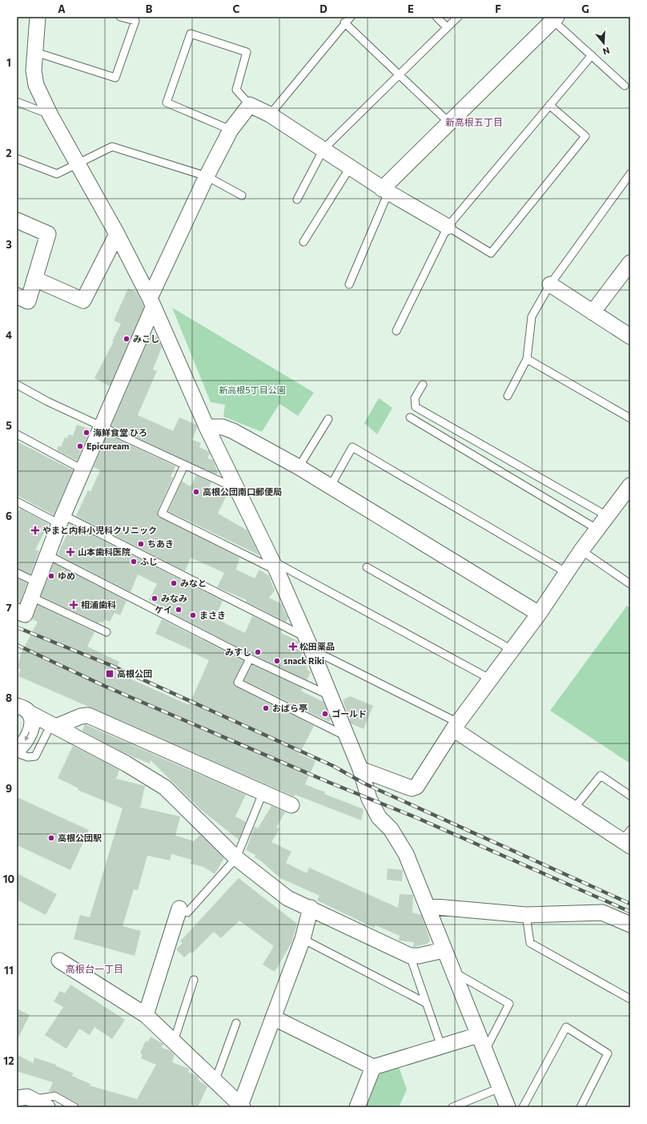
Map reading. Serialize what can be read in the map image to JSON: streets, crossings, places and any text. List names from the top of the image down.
{
  "districts": ["新高根五丁目", "高根台一丁目"],
  "parks": ["新高根5丁目公園"],
  "places": {
    "other": [
      "みこし",
      "海鮮食堂 ひろ",
      "Epicuream",
      "高根公団南口郵便局",
      "ちあき",
      "ふじ",
      "ゆめ",
      "みなと",
      "みなみ",
      "ケイ",
      "まさき",
      "みすし",
      "snack Riki",
      "おばら亭",
      "ゴールド",
      "高根公団駅"
    ],
    "health": [
      "やまと内科小児科クリニック",
      "山本歯科医院",
      "相浦歯科",
      "松田薬品"
    ],
    "transit": ["高根公団"]
  },
  "north": "bottom",
  "grid": {
    "columns": [
      "A",
      "B",
      "C",
      "D",
      "E",
      "F",
      "G"
    ],
    "rows": [
      "1",
      "2",
      "3",
      "4",
      "5",
      "6",
      "7",
      "8",
      "9",
      "10",
      "11",
      "12"
    ]
  }
}
